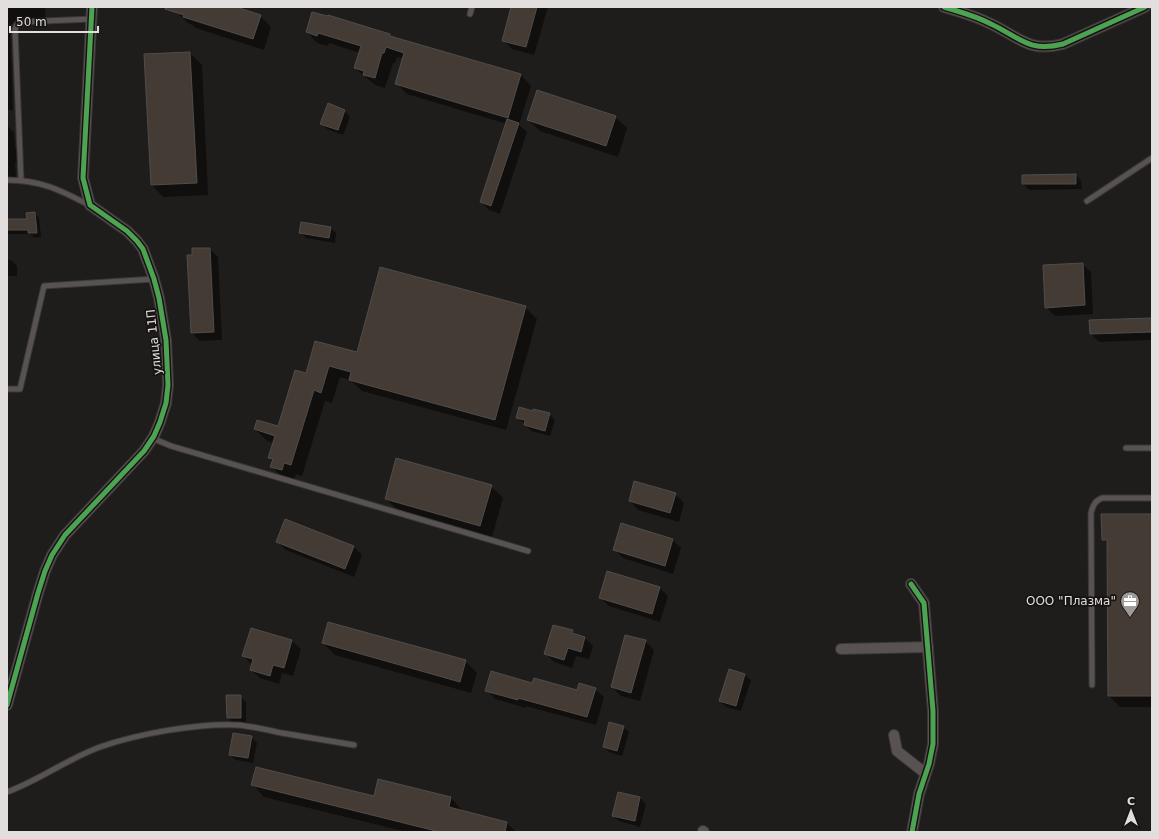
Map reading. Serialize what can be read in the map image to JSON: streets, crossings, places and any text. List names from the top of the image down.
{
  "streets": {
    "street": ["улица 11П"]
  },
  "places": {
    "office": ["ООО \"Плазма\""]
  },
  "scale_bar": "50 m",
  "north": "top"
}
